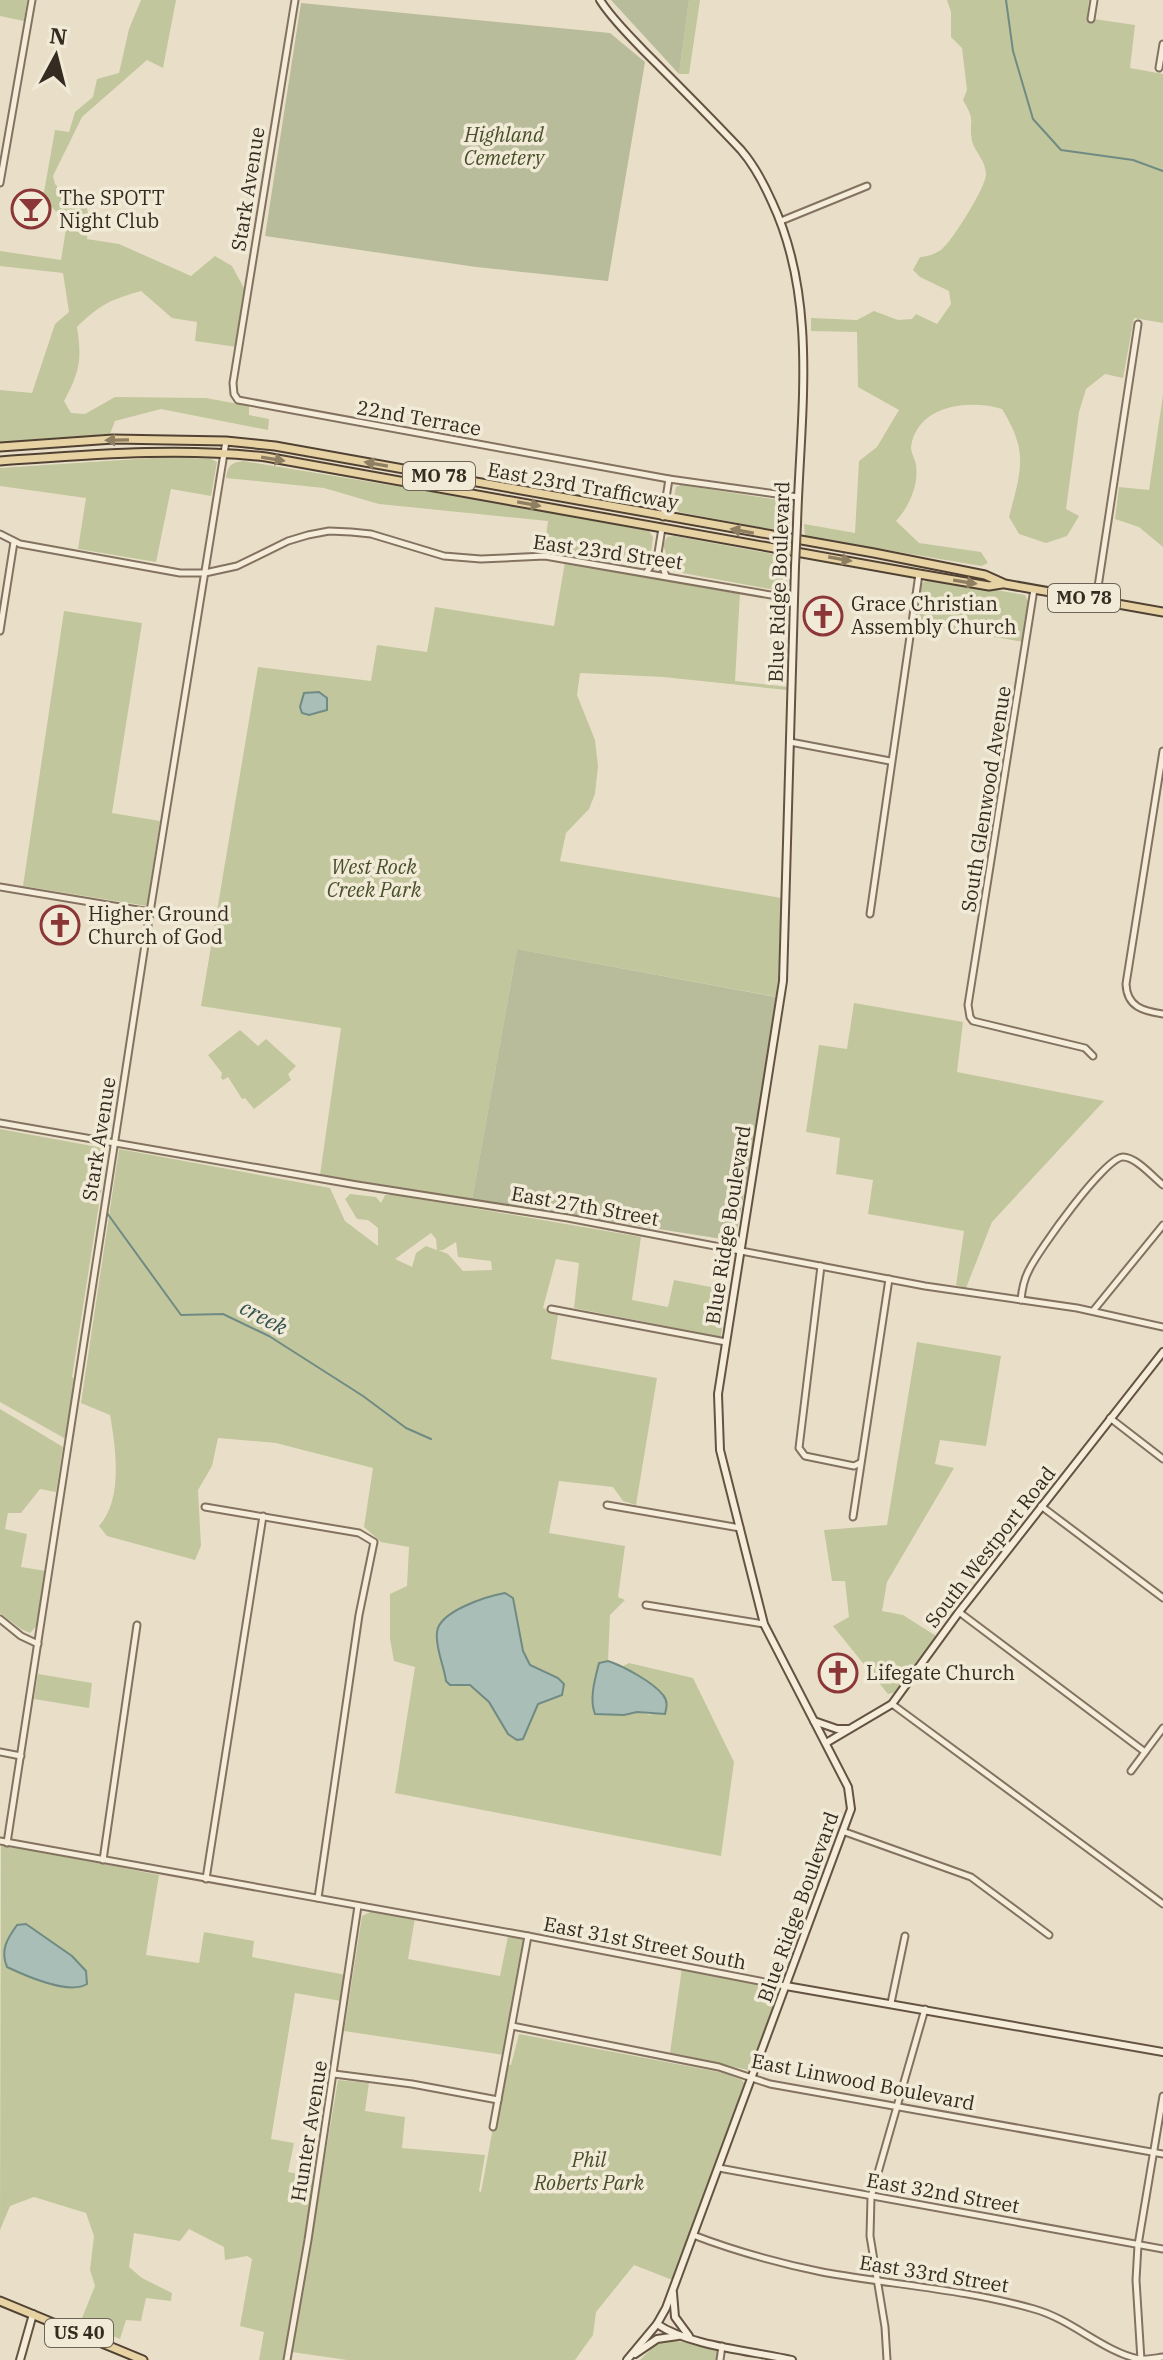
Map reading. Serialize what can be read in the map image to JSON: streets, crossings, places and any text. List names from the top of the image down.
{
  "streets": {
    "main road": [
      "MO 78",
      "East 23rd Trafficway",
      "Blue Ridge Boulevard",
      "South Westport Road",
      "East 31st Street South",
      "US 40"
    ],
    "street": [
      "Stark Avenue",
      "22nd Terrace",
      "East 23rd Street",
      "South Glenwood Avenue",
      "East 27th Street",
      "East Linwood Boulevard",
      "Hunter Avenue",
      "East 32nd Street",
      "East 33rd Street"
    ]
  },
  "crossings": [
    ["Stark Avenue", "22nd Terrace"],
    ["Stark Avenue", "East 23rd Trafficway"],
    ["Stark Avenue", "East 23rd Street"],
    ["Stark Avenue", "East 27th Street"],
    ["Stark Avenue", "East 31st Street South"],
    ["MO 78", "East 23rd Trafficway"],
    ["MO 78", "South Glenwood Avenue"],
    ["East 23rd Street", "Blue Ridge Boulevard"],
    ["Blue Ridge Boulevard", "East 27th Street"],
    ["Blue Ridge Boulevard", "South Westport Road"],
    ["Blue Ridge Boulevard", "East 31st Street South"],
    ["Blue Ridge Boulevard", "East Linwood Boulevard"],
    ["Blue Ridge Boulevard", "East 32nd Street"],
    ["Blue Ridge Boulevard", "East 33rd Street"],
    ["East 31st Street South", "Hunter Avenue"]
  ],
  "water": ["creek"],
  "parks": ["Highland Cemetery", "West Rock Creek Park", "Phil Roberts Park"],
  "places": {
    "bar": ["The SPOTT Night Club"],
    "church": ["Grace Christian Assembly Church", "Higher Ground Church of God", "Lifegate Church"]
  },
  "north": "top"
}
